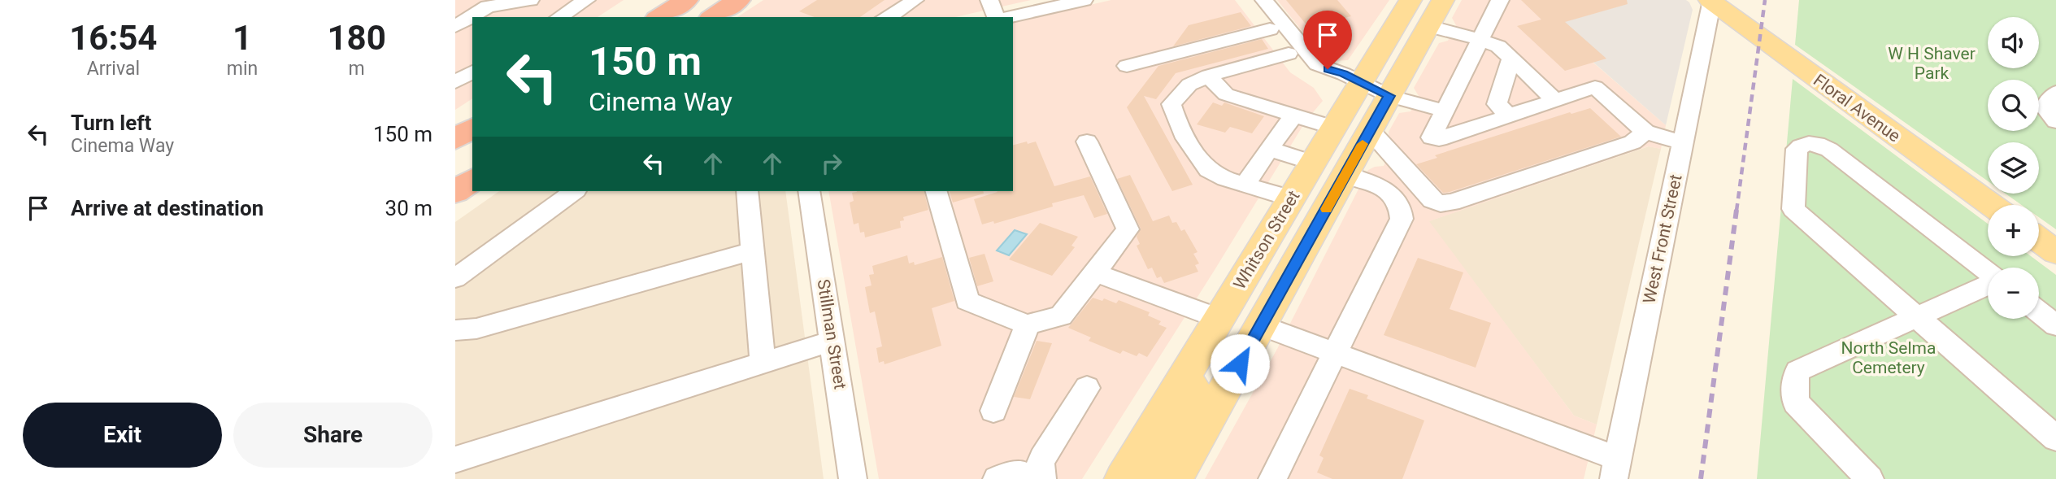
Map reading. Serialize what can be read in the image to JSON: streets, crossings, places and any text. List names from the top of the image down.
{
  "streets": {
    "main road": ["Floral Avenue", "Whitson Street"],
    "street": ["West Front Street", "Stillman Street"]
  },
  "crossings": [
    ["Floral Avenue", "West Front Street"]
  ],
  "parks": ["W H Shaver Park", "North Selma Cemetery"],
  "page": {
    "eta": [
      "16:54",
      "Arrival",
      "1",
      "min",
      "180",
      "m"
    ],
    "map_buttons": ["+", "−"],
    "turn": ["150 m", "Cinema Way"],
    "list": [
      {
        "name": "Turn left",
        "note": "Cinema Way",
        "value": "150 m"
      },
      {
        "name": "Arrive at destination",
        "value": "30 m"
      }
    ],
    "buttons": ["Exit", "Share"]
  }
}
